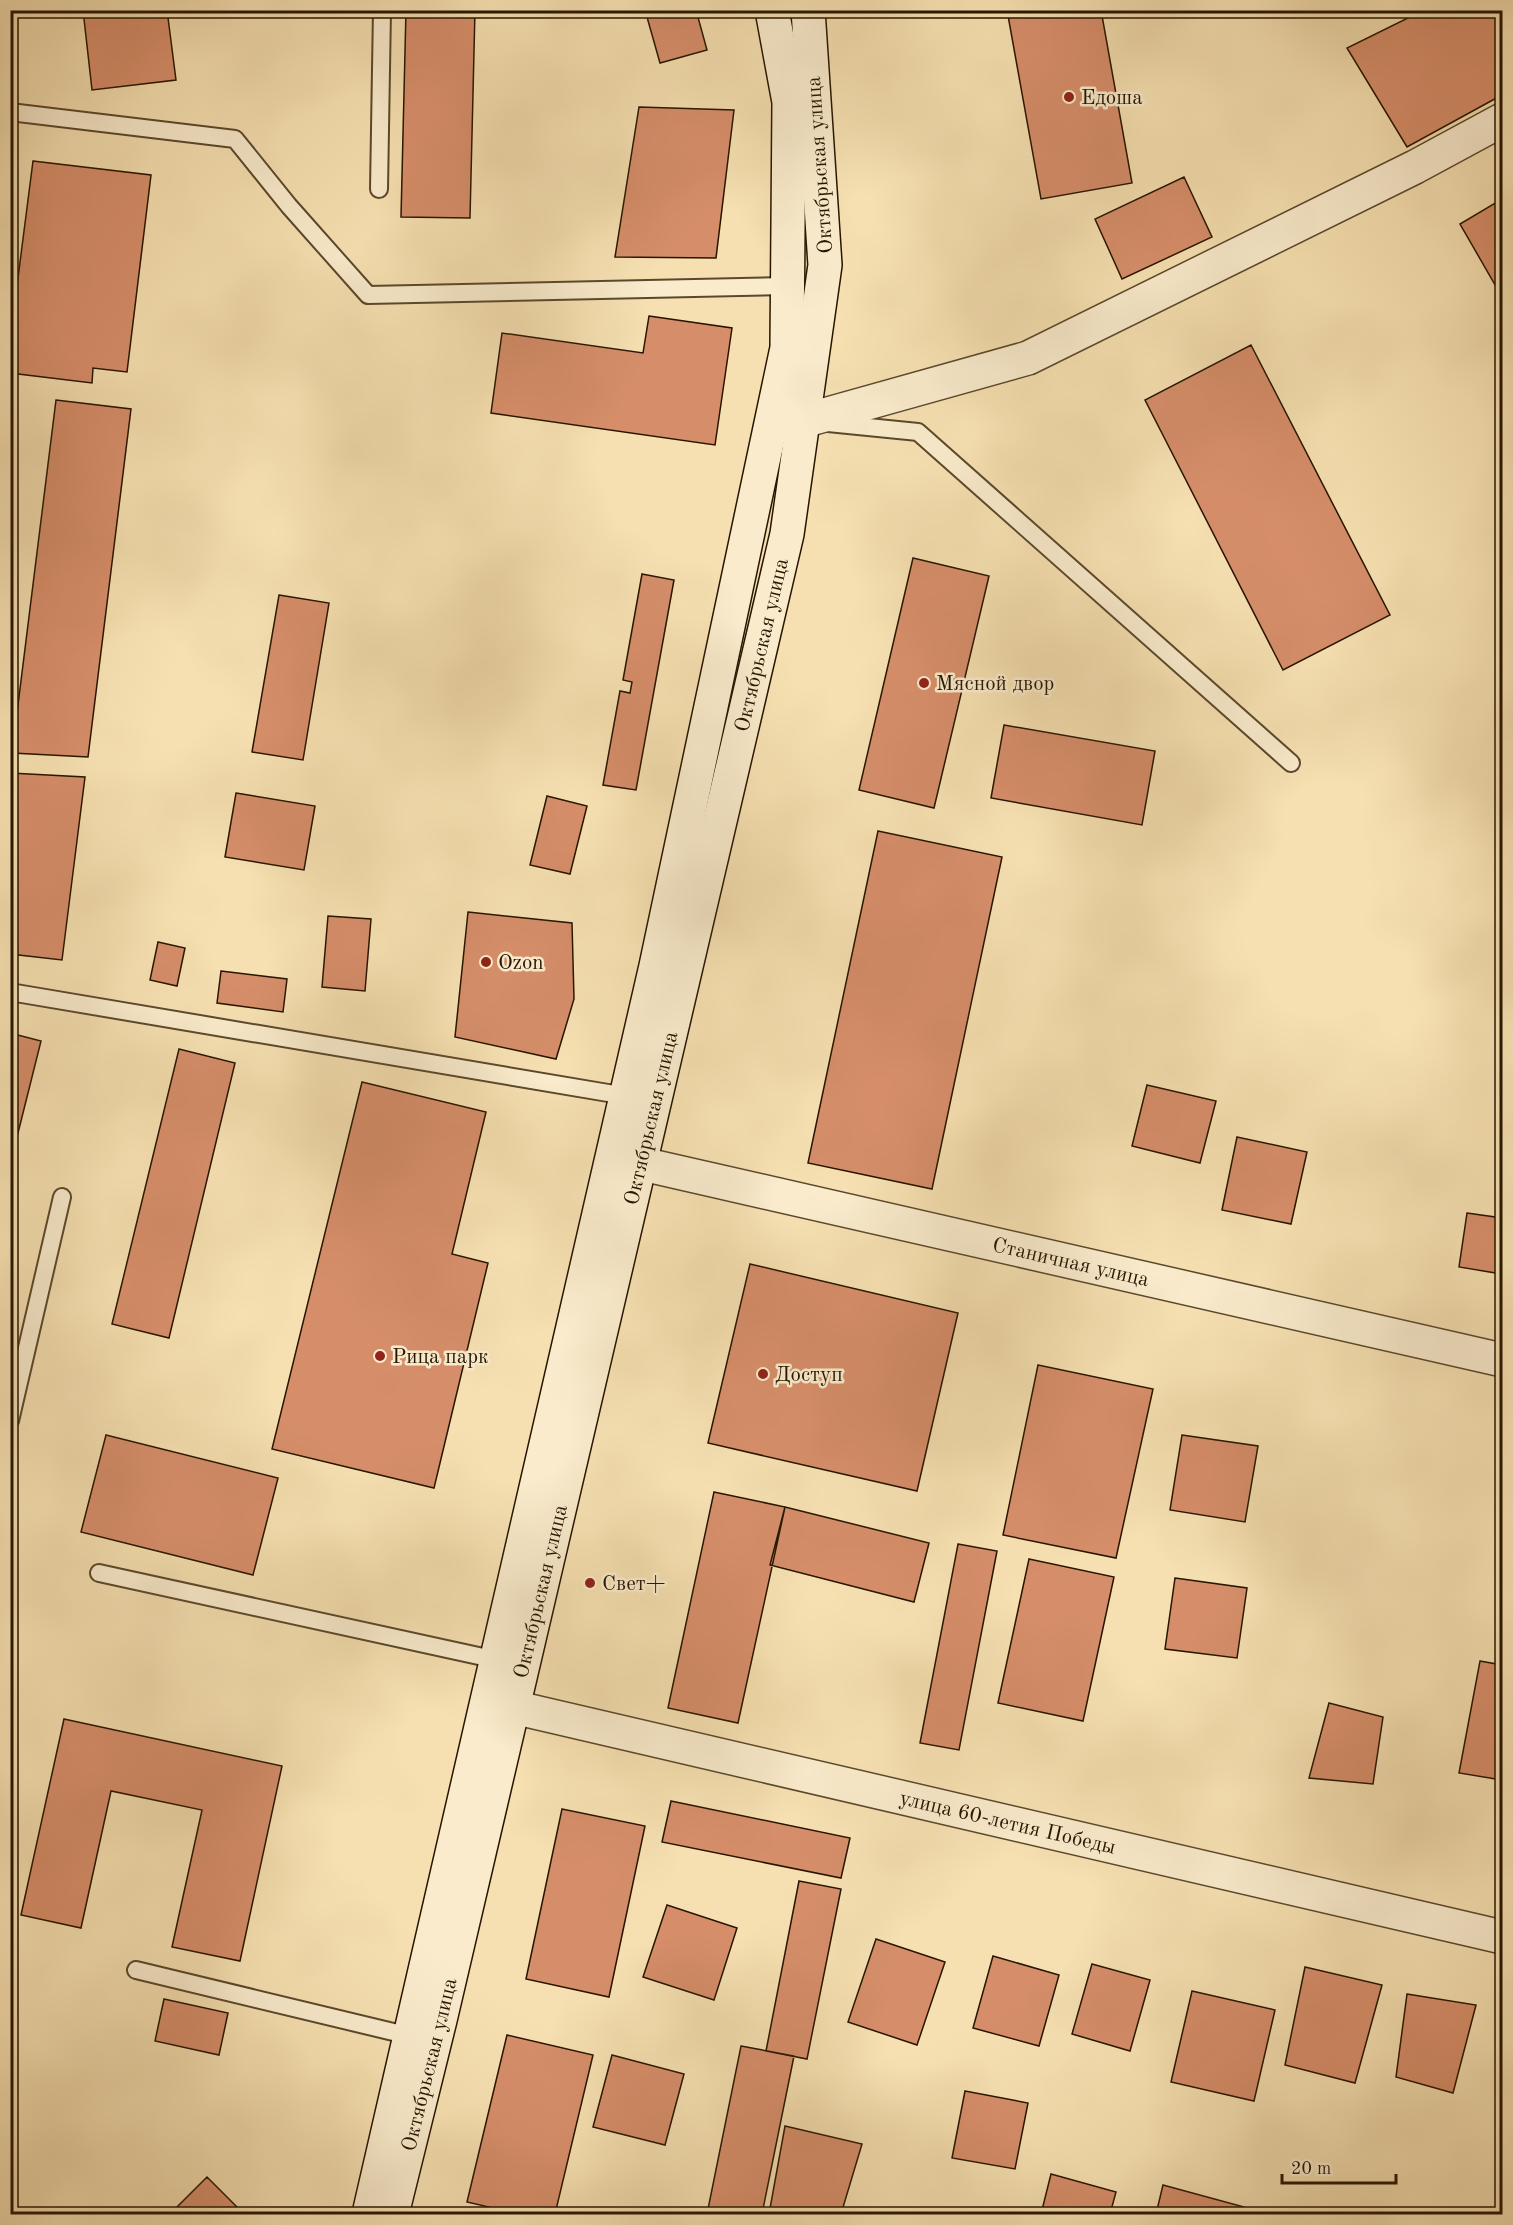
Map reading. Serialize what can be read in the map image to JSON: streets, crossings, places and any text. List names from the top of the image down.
{
  "streets": {
    "main road": ["Октябрьская улица", "Станичная улица", "улица 60-летия Победы"]
  },
  "crossings": [
    ["Октябрьская улица", "Станичная улица"],
    ["Октябрьская улица", "улица 60-летия Победы"]
  ],
  "places": [
    "Едоша",
    "Мясной двор",
    "Ozon",
    "Рица парк",
    "Доступ",
    "Свет+"
  ],
  "scale_bar": "20 m"
}
